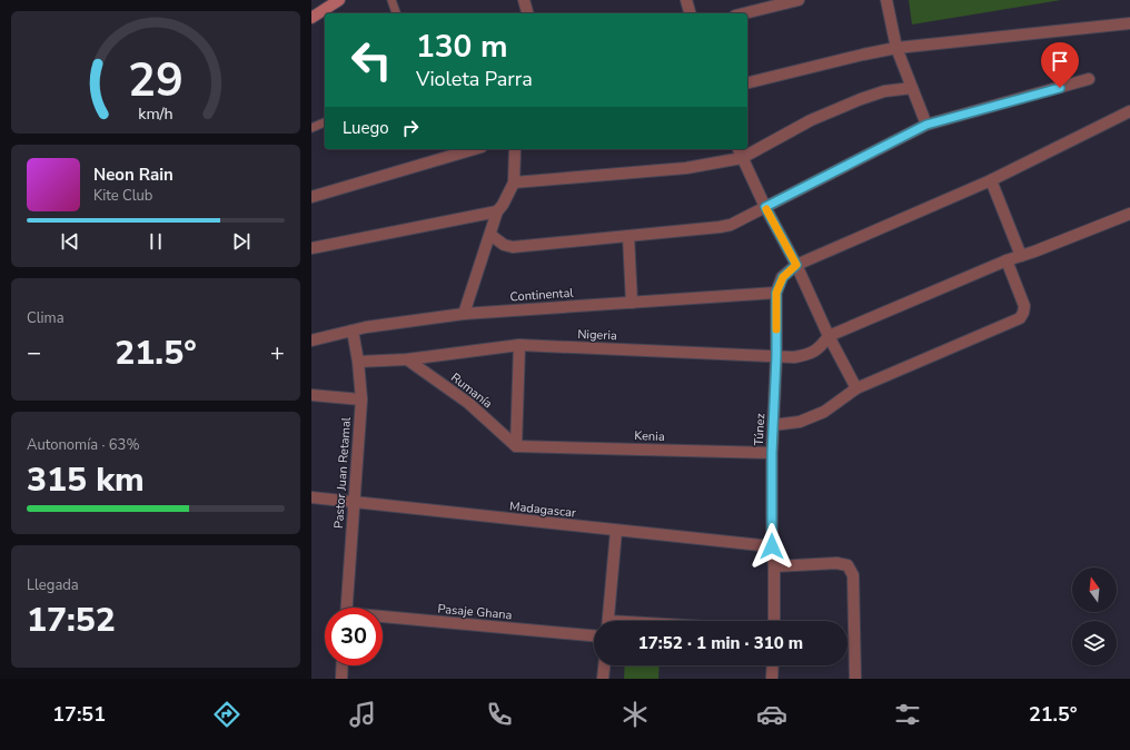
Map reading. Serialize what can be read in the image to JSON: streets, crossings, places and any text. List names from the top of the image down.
{
  "streets": {
    "street": [
      "Continental",
      "Nigeria",
      "Rumanía",
      "Túnez",
      "Kenia",
      "Pastor Juan Retamal",
      "Madagascar",
      "Pasaje Ghana"
    ]
  },
  "crossings": [
    ["Continental", "Túnez"],
    ["Continental", "Pastor Juan Retamal"],
    ["Nigeria", "Rumanía"],
    ["Nigeria", "Túnez"],
    ["Nigeria", "Pastor Juan Retamal"],
    ["Rumanía", "Kenia"],
    ["Túnez", "Kenia"],
    ["Túnez", "Madagascar"],
    ["Pastor Juan Retamal", "Madagascar"]
  ],
  "north": "top",
  "page": {
    "turn": ["130 m", "Violeta Parra"],
    "then": "Luego",
    "song": ["Neon Rain", "Kite Club"],
    "tile": [
      "Clima",
      ["Autonomía · 63%", "315 km"],
      ["Llegada", "17:52"]
    ],
    "heat": ["−", "21.5°", "+"],
    "limit": "30",
    "trip": "17:52 · 1 min · 310 m",
    "tabs": ["17:51", "21.5°"],
    "gauge": ["29", "km/h"]
  }
}
